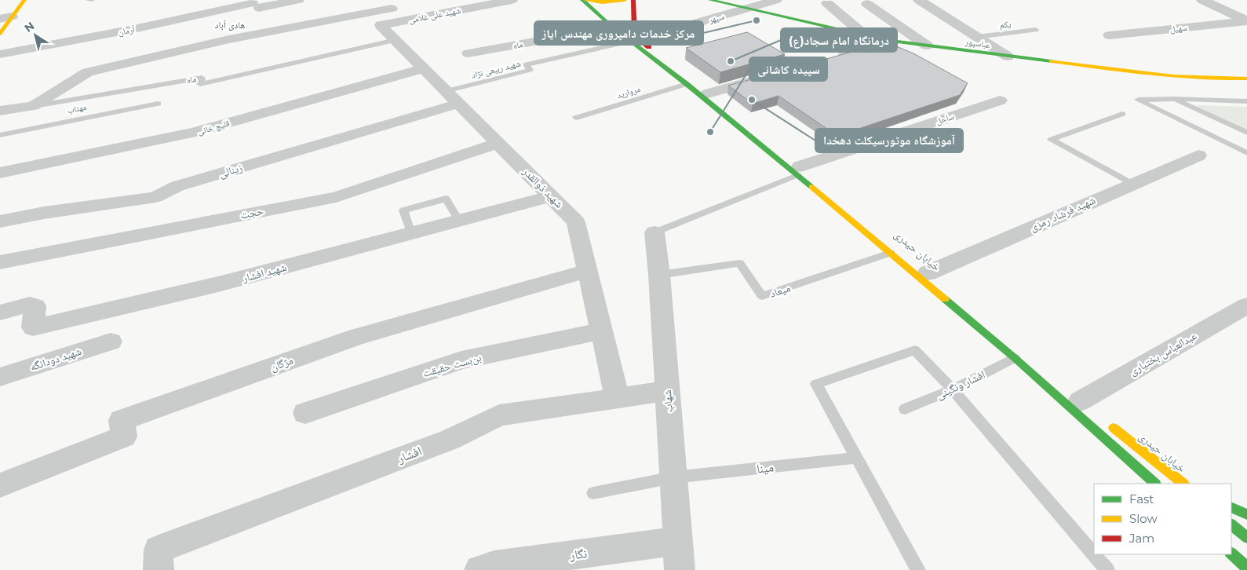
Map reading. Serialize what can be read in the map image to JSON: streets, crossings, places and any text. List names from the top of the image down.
{
  "streets": {
    "street": [
      "شهید علی غلامی",
      "سپهر",
      "سهیل",
      "آرمان",
      "عباسپور",
      "ماه",
      "ساحل",
      "قلیچ خانی",
      "زینالی",
      "شهید ذوالقدر",
      "حجت",
      "شهید فرشاد رمزی",
      "خیابان حیدری",
      "شهید افشار",
      "عبدالعباس بختیاری",
      "شهید دودانگه",
      "مژگان",
      "بن‌بست حقیقت",
      "شهاب",
      "افشار",
      "نگار"
    ],
    "lane": [
      "یکم",
      "شهید ربیعی نژاد",
      "مروارید",
      "مهتاب",
      "میعاد",
      "افشار ونگینی",
      "مینا"
    ]
  },
  "crossings": [
    ["شهید علی غلامی", "شهید ذوالقدر"],
    ["سپهر", "عباسپور"],
    ["سپهر", "شهید ربیعی نژاد"],
    ["سپهر", "خیابان حیدری"],
    ["ماه", "شهید ذوالقدر"],
    ["شهید ربیعی نژاد", "شهید ذوالقدر"],
    ["شهید ربیعی نژاد", "خیابان حیدری"],
    ["مروارید", "خیابان حیدری"],
    ["ساحل", "خیابان حیدری"],
    ["قلیچ خانی", "شهید ذوالقدر"],
    ["زینالی", "شهید ذوالقدر"],
    ["شهید ذوالقدر", "حجت"],
    ["شهید ذوالقدر", "شهید افشار"],
    ["شهید ذوالقدر", "مژگان"],
    ["شهید ذوالقدر", "بن‌بست حقیقت"],
    ["شهید ذوالقدر", "افشار"],
    ["شهید فرشاد رمزی", "خیابان حیدری"],
    ["خیابان حیدری", "میعاد"],
    ["خیابان حیدری", "افشار ونگینی"],
    ["میعاد", "شهاب"],
    ["شهاب", "افشار"],
    ["شهاب", "مینا"],
    ["شهاب", "نگار"]
  ],
  "districts": ["هادی آباد"],
  "places": [
    "مرکز خدمات دامپروری مهندس ایاز",
    "درمانگاه امام سجاد(ع)",
    "آموزشگاه موتورسیکلت دهخدا",
    "سپیده کاشانی"
  ],
  "legend": ["Fast", "Slow", "Jam"],
  "north": "top left"
}
